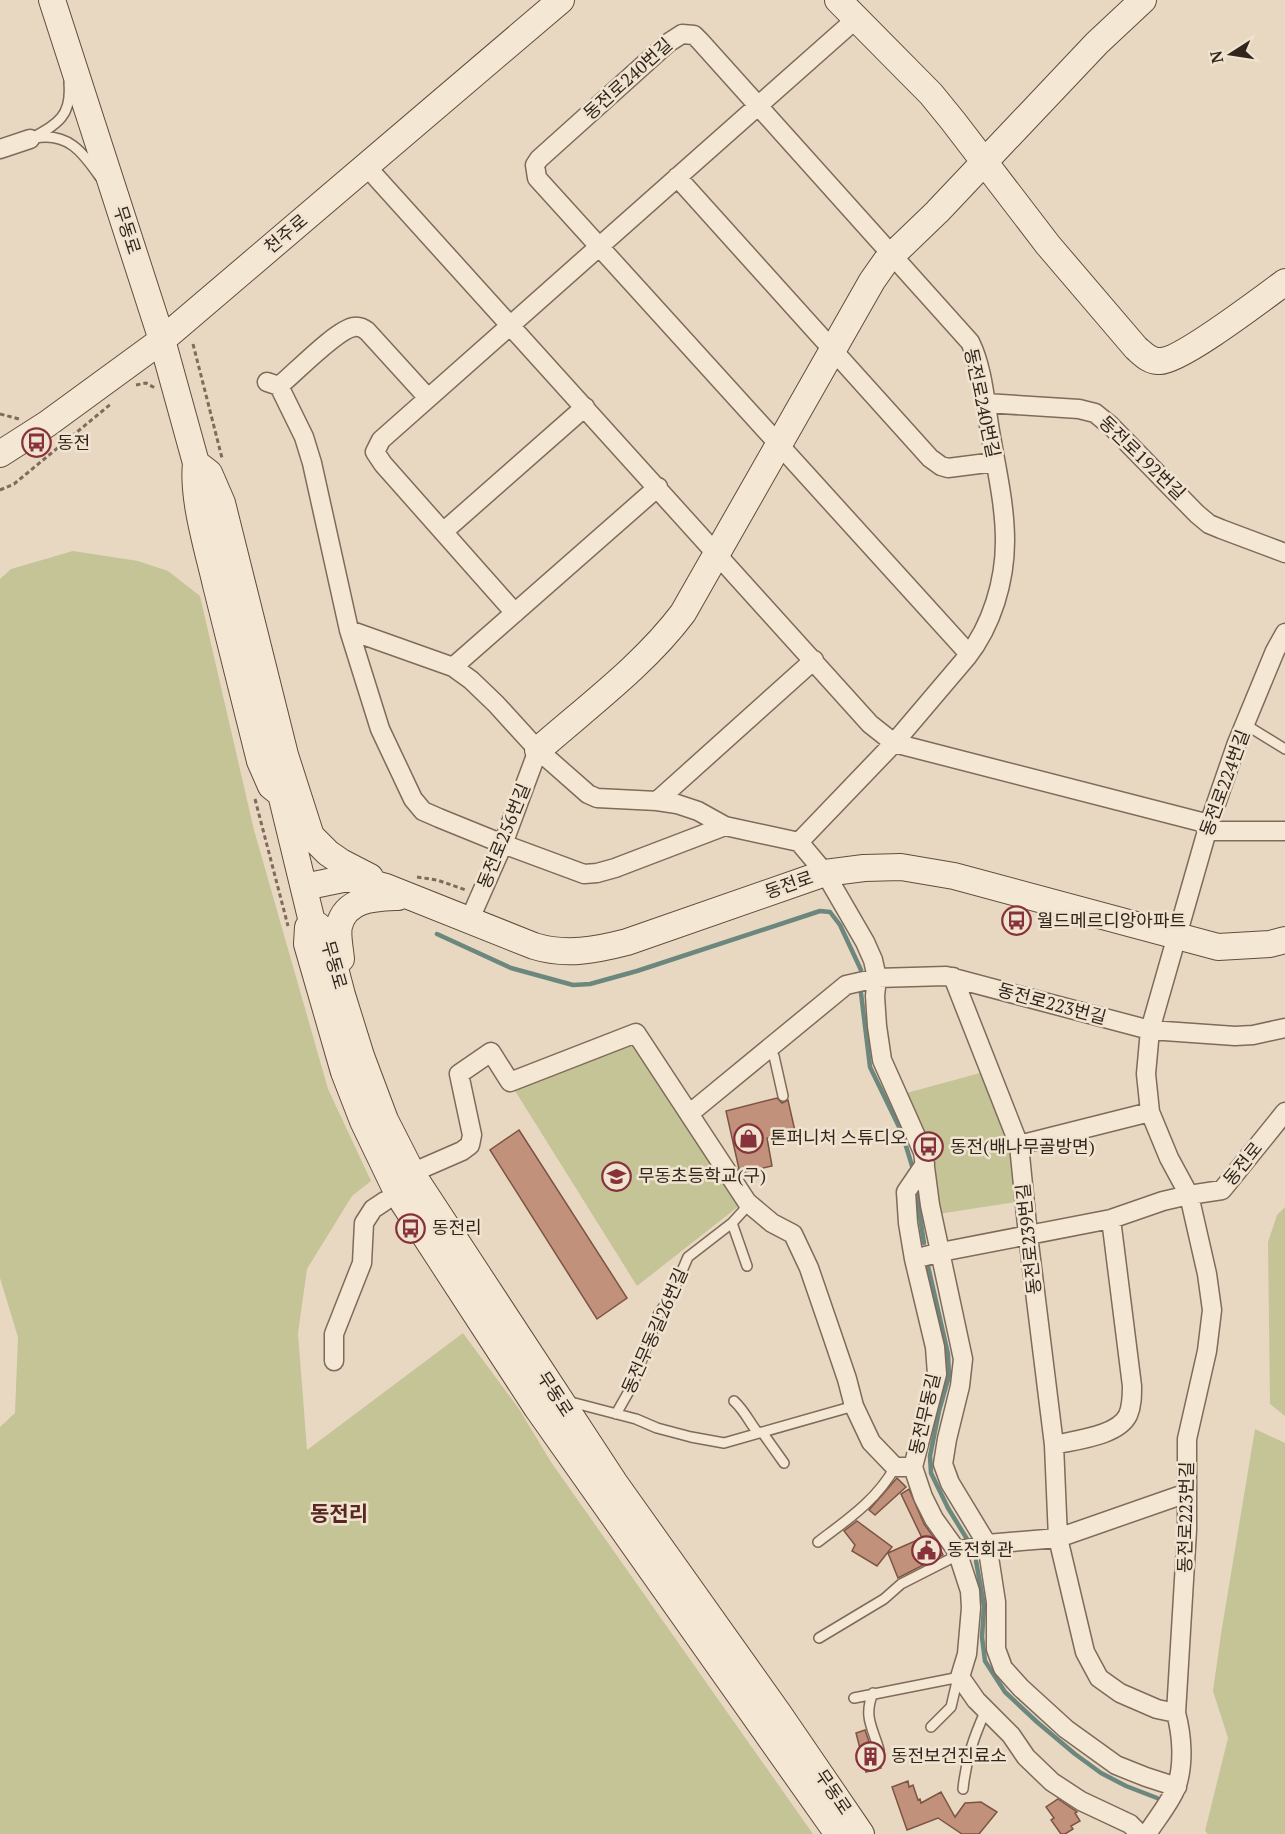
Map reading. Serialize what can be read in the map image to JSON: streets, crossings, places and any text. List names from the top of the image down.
{
  "streets": {
    "main road": ["무동로", "천주로", "동전로"],
    "street": [
      "동전로240번길",
      "동전로192번길",
      "동전로224번길",
      "동전로256번길",
      "동전로223번길",
      "동전로239번길",
      "동전무동길"
    ],
    "lane": ["동전무동길26번길"]
  },
  "crossings": [
    ["동전로240번길", "동전로192번길"],
    ["무동로", "천주로"],
    ["무동로", "동전로"],
    ["무동로", "동전무동길26번길"],
    ["동전로224번길", "동전로"],
    ["동전로224번길", "동전로223번길"],
    ["동전로256번길", "동전로"],
    ["동전로", "동전로223번길"],
    ["동전로223번길", "동전로239번길"]
  ],
  "districts": ["동전리"],
  "places": {
    "bus stop": [
      "동전",
      "월드메르디앙아파트",
      "동전(배나무골방면)",
      "동전리"
    ],
    "shop": ["톤퍼니처 스튜디오"],
    "school or university": ["무동초등학교(구)"],
    "public building": ["동전회관"],
    "building": ["동전보건진료소"]
  },
  "north": "left"
}
